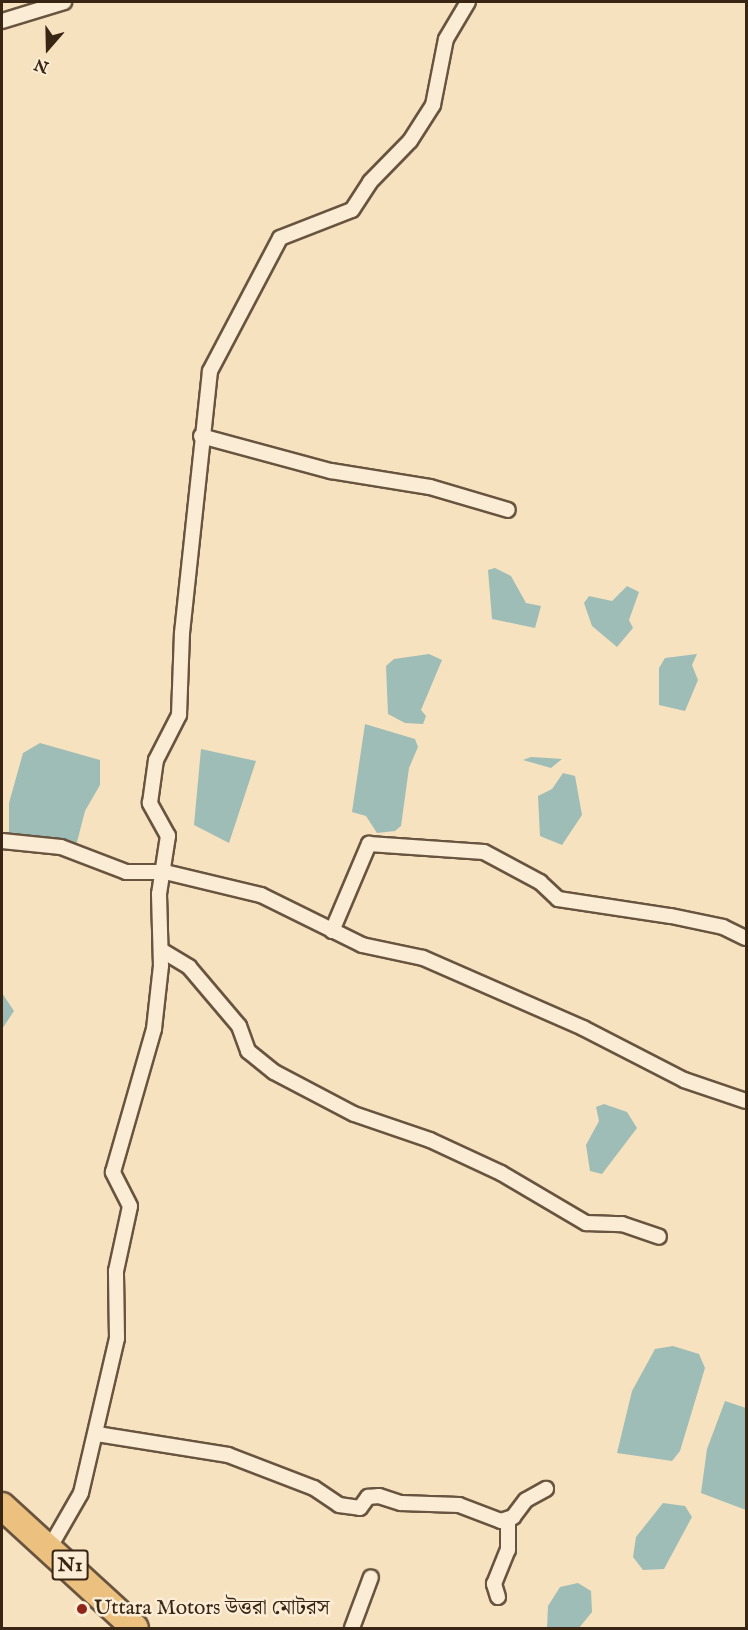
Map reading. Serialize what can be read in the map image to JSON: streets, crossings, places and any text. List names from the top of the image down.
{
  "streets": {
    "highway": ["N1"]
  },
  "places": ["Uttara Motors উত্তরা মোটরস"],
  "north": "bottom"
}
